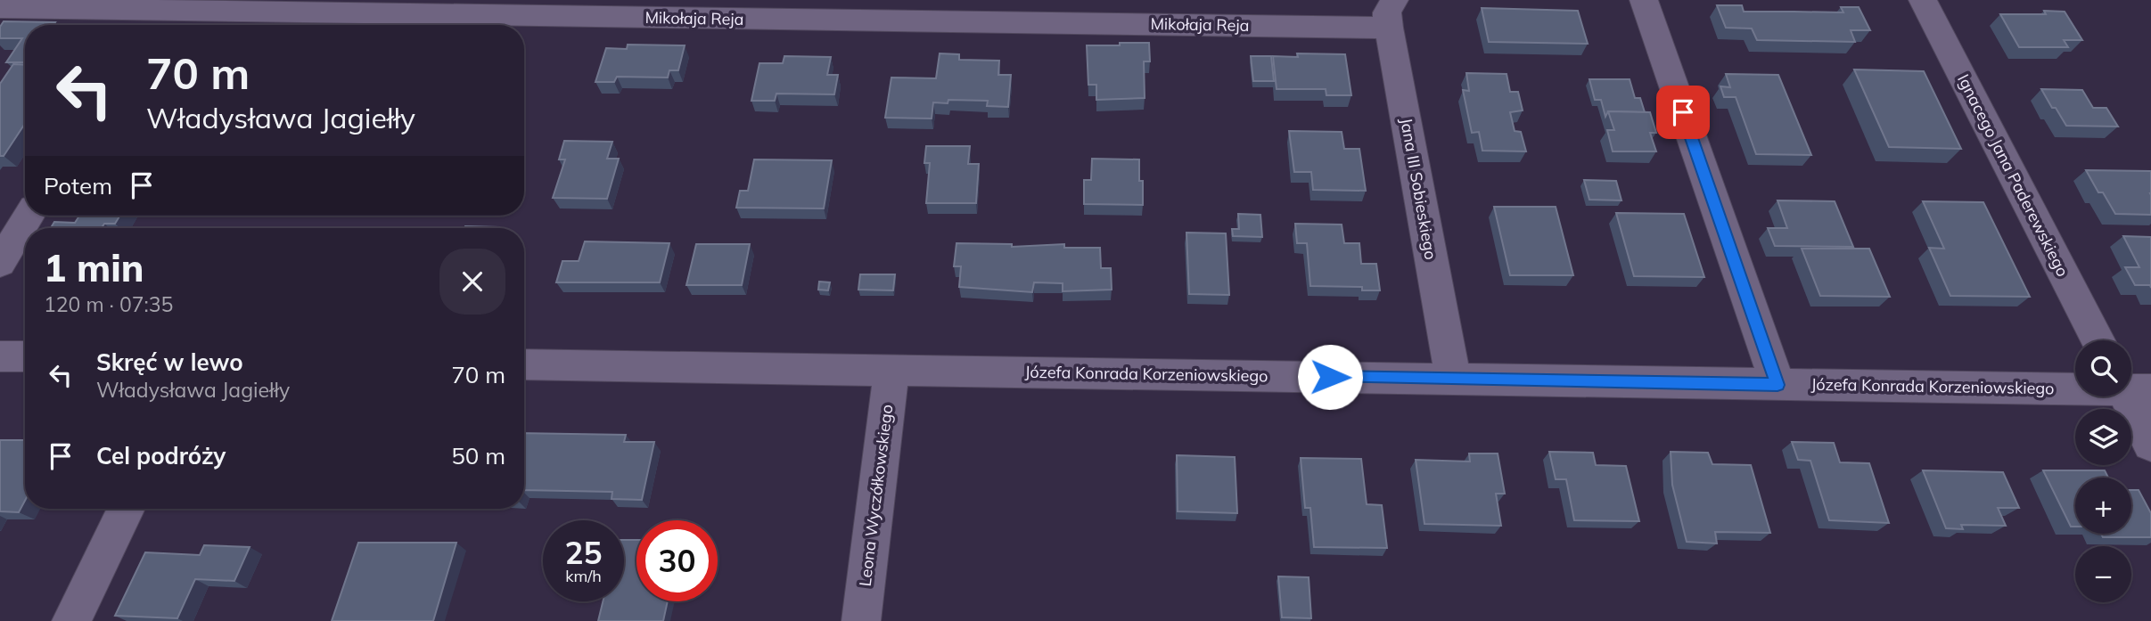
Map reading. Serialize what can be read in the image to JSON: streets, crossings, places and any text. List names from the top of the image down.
{
  "streets": {
    "street": [
      "Mikołaja Reja",
      "Ignacego Jana Paderewskiego",
      "Jana III Sobieskiego",
      "Józefa Konrada Korzeniowskiego",
      "Leona Wyczółkowskiego"
    ]
  },
  "crossings": [
    ["Mikołaja Reja", "Jana III Sobieskiego"],
    ["Jana III Sobieskiego", "Józefa Konrada Korzeniowskiego"],
    ["Józefa Konrada Korzeniowskiego", "Leona Wyczółkowskiego"]
  ],
  "page": {
    "turn": ["70 m", "Władysława Jagiełły"],
    "then": "Potem",
    "heading": ["1 min", "120 m · 07:35"],
    "list": [
      {
        "name": "Skręć w lewo",
        "note": "Władysława Jagiełły",
        "value": "70 m"
      },
      {
        "name": "Cel podróży",
        "value": "50 m"
      }
    ],
    "map_buttons": ["+", "−"],
    "speed": "25 km/h",
    "limit": "30"
  }
}
